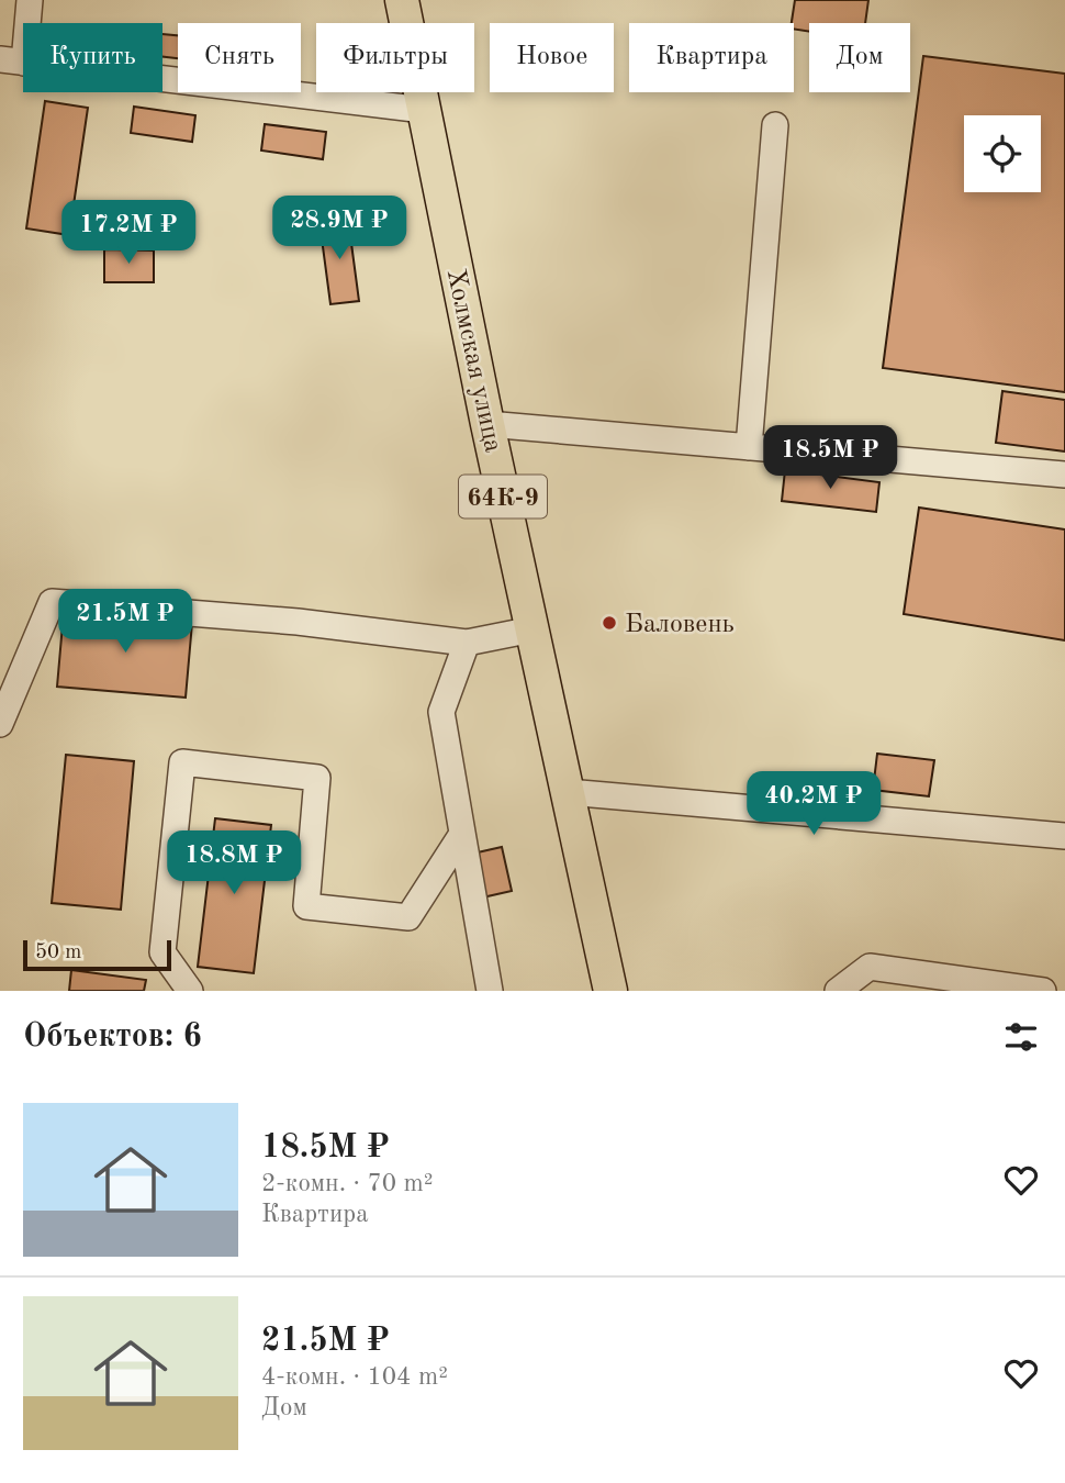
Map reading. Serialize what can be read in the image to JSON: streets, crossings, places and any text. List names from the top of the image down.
{
  "streets": {
    "main road": ["Холмская улица", "64К-9"]
  },
  "places": ["Баловень"],
  "scale_bar": "50 m",
  "page": {
    "chip": [
      "Купить",
      "Снять",
      "Фильтры",
      "Новое",
      "Квартира",
      "Дом"
    ],
    "price": [
      "28.9M ₽",
      "17.2M ₽",
      "18.5M ₽",
      "21.5M ₽",
      "40.2M ₽",
      "18.8M ₽"
    ],
    "scale": "50 m",
    "heading": "Объектов: 6",
    "list": [
      {
        "name": "18.5M ₽",
        "note": "2-комн. · 70 m² · Квартира"
      },
      {
        "name": "21.5M ₽",
        "note": "4-комн. · 104 m² · Дом"
      }
    ]
  }
}
